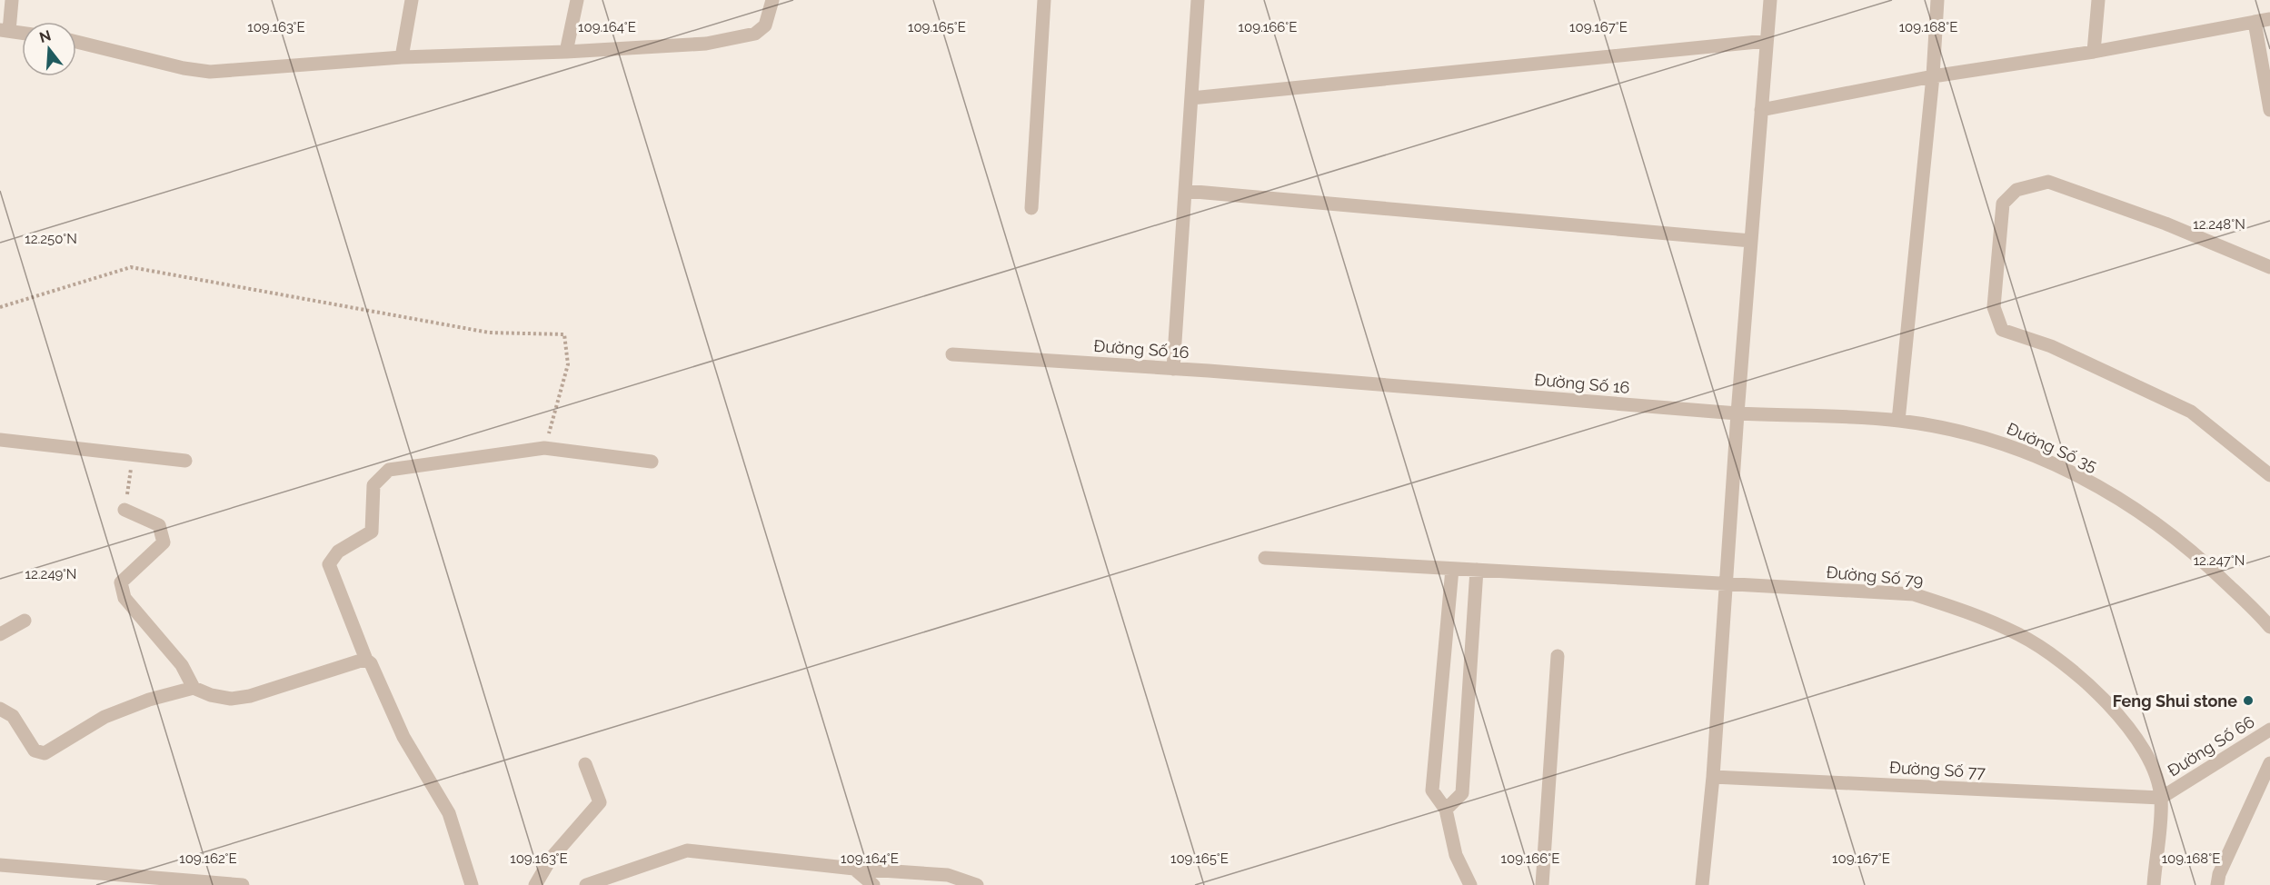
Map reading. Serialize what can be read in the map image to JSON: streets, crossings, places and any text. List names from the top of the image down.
{
  "streets": {
    "street": [
      "Đường Số 16",
      "Đường Số 35",
      "Đường Số 79",
      "Đường Số 66",
      "Đường Số 77"
    ]
  },
  "crossings": [
    ["Đường Số 16", "Đường Số 35"],
    ["Đường Số 79", "Đường Số 66"],
    ["Đường Số 79", "Đường Số 77"],
    ["Đường Số 66", "Đường Số 77"]
  ],
  "places": ["Feng Shui stone"],
  "north": "top",
  "coordinates": [
    "109.163°E",
    "109.164°E",
    "109.165°E",
    "109.166°E",
    "109.167°E",
    "109.168°E",
    "12.248°N",
    "12.250°N",
    "12.247°N",
    "12.249°N",
    "109.162°E"
  ]
}
